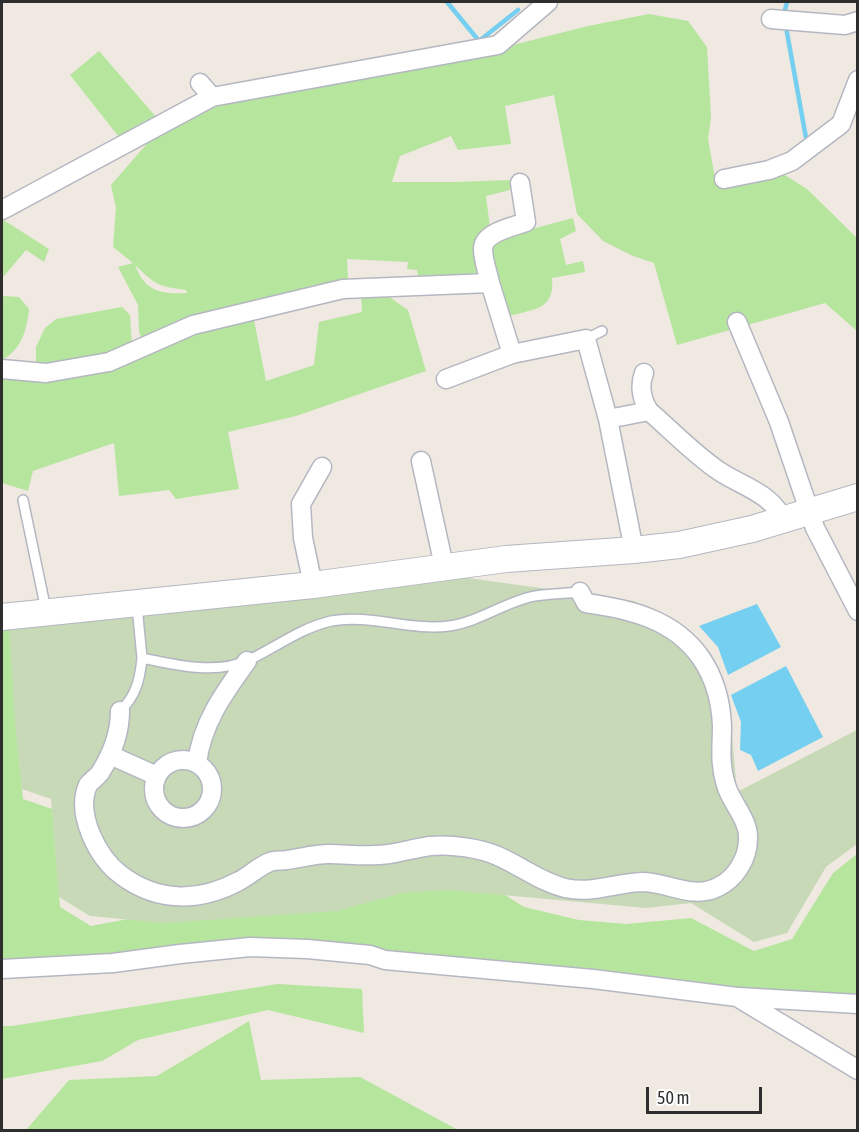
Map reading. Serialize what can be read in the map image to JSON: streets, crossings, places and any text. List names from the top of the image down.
{
  "scale_bar": "50 m"
}
